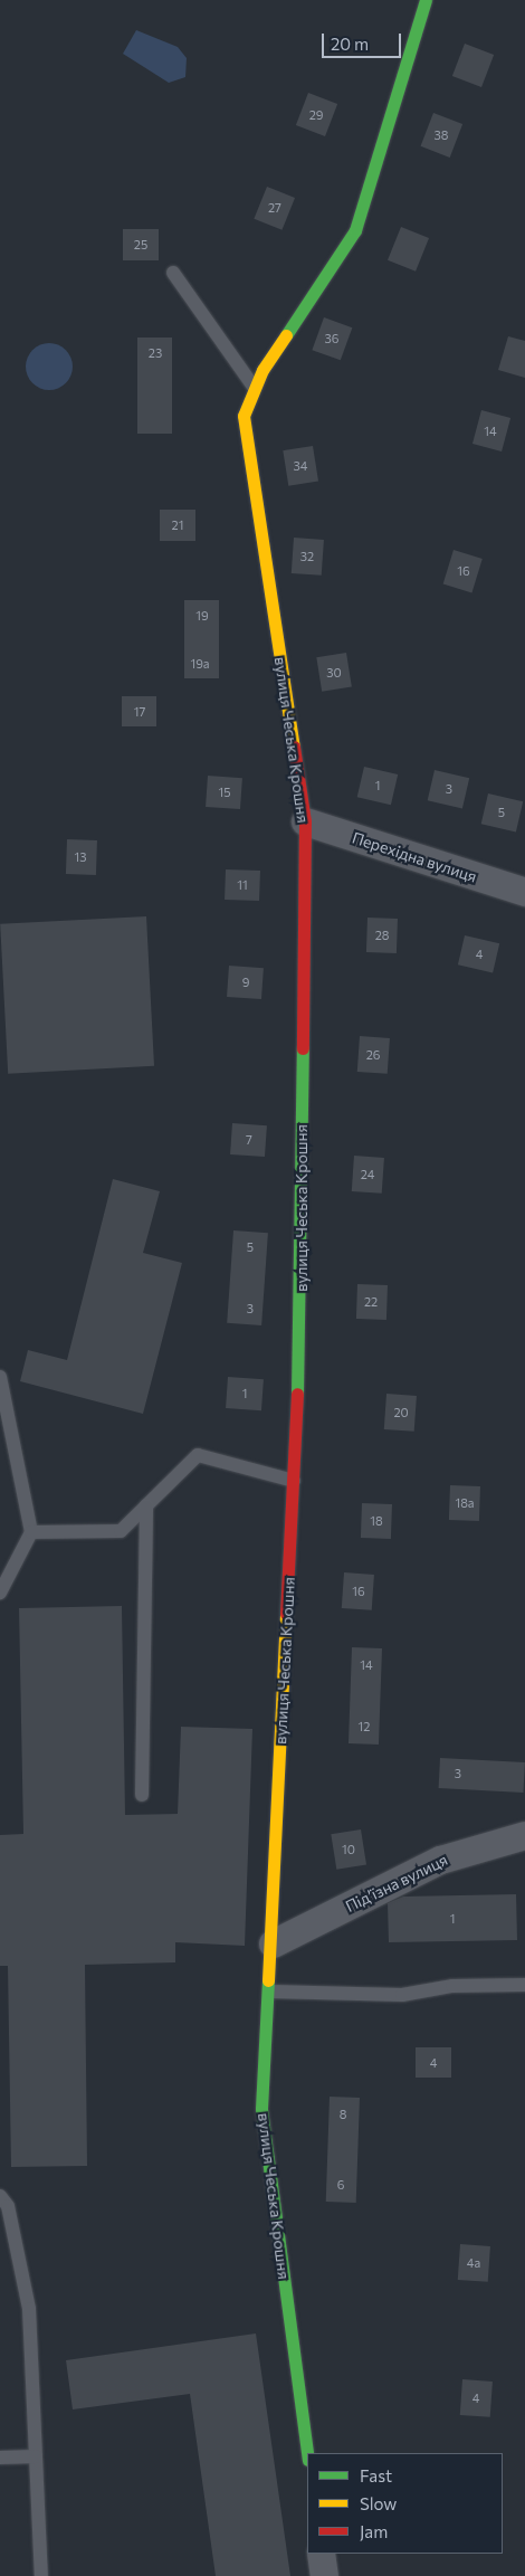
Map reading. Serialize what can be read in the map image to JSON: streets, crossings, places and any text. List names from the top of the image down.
{
  "streets": {
    "street": ["вулиця Чеська Крошня", "Перехідна вулиця", "Підʼїзна вулиця"]
  },
  "crossings": [
    ["вулиця Чеська Крошня", "Перехідна вулиця"],
    ["вулиця Чеська Крошня", "Підʼїзна вулиця"]
  ],
  "house_numbers": [
    "29",
    "38",
    "27",
    "25",
    "36",
    "23",
    "14",
    "34",
    "21",
    "32",
    "16",
    "19",
    "19а",
    "30",
    "17",
    "1",
    "3",
    "15",
    "5",
    "13",
    "11",
    "28",
    "4",
    "9",
    "26",
    "7",
    "24",
    "5",
    "22",
    "3",
    "1",
    "20",
    "18а",
    "18",
    "16",
    "14",
    "12",
    "3",
    "10",
    "1",
    "4",
    "8",
    "6",
    "4а",
    "4"
  ],
  "legend": ["Fast", "Slow", "Jam"],
  "scale_bar": "20 m"
}
